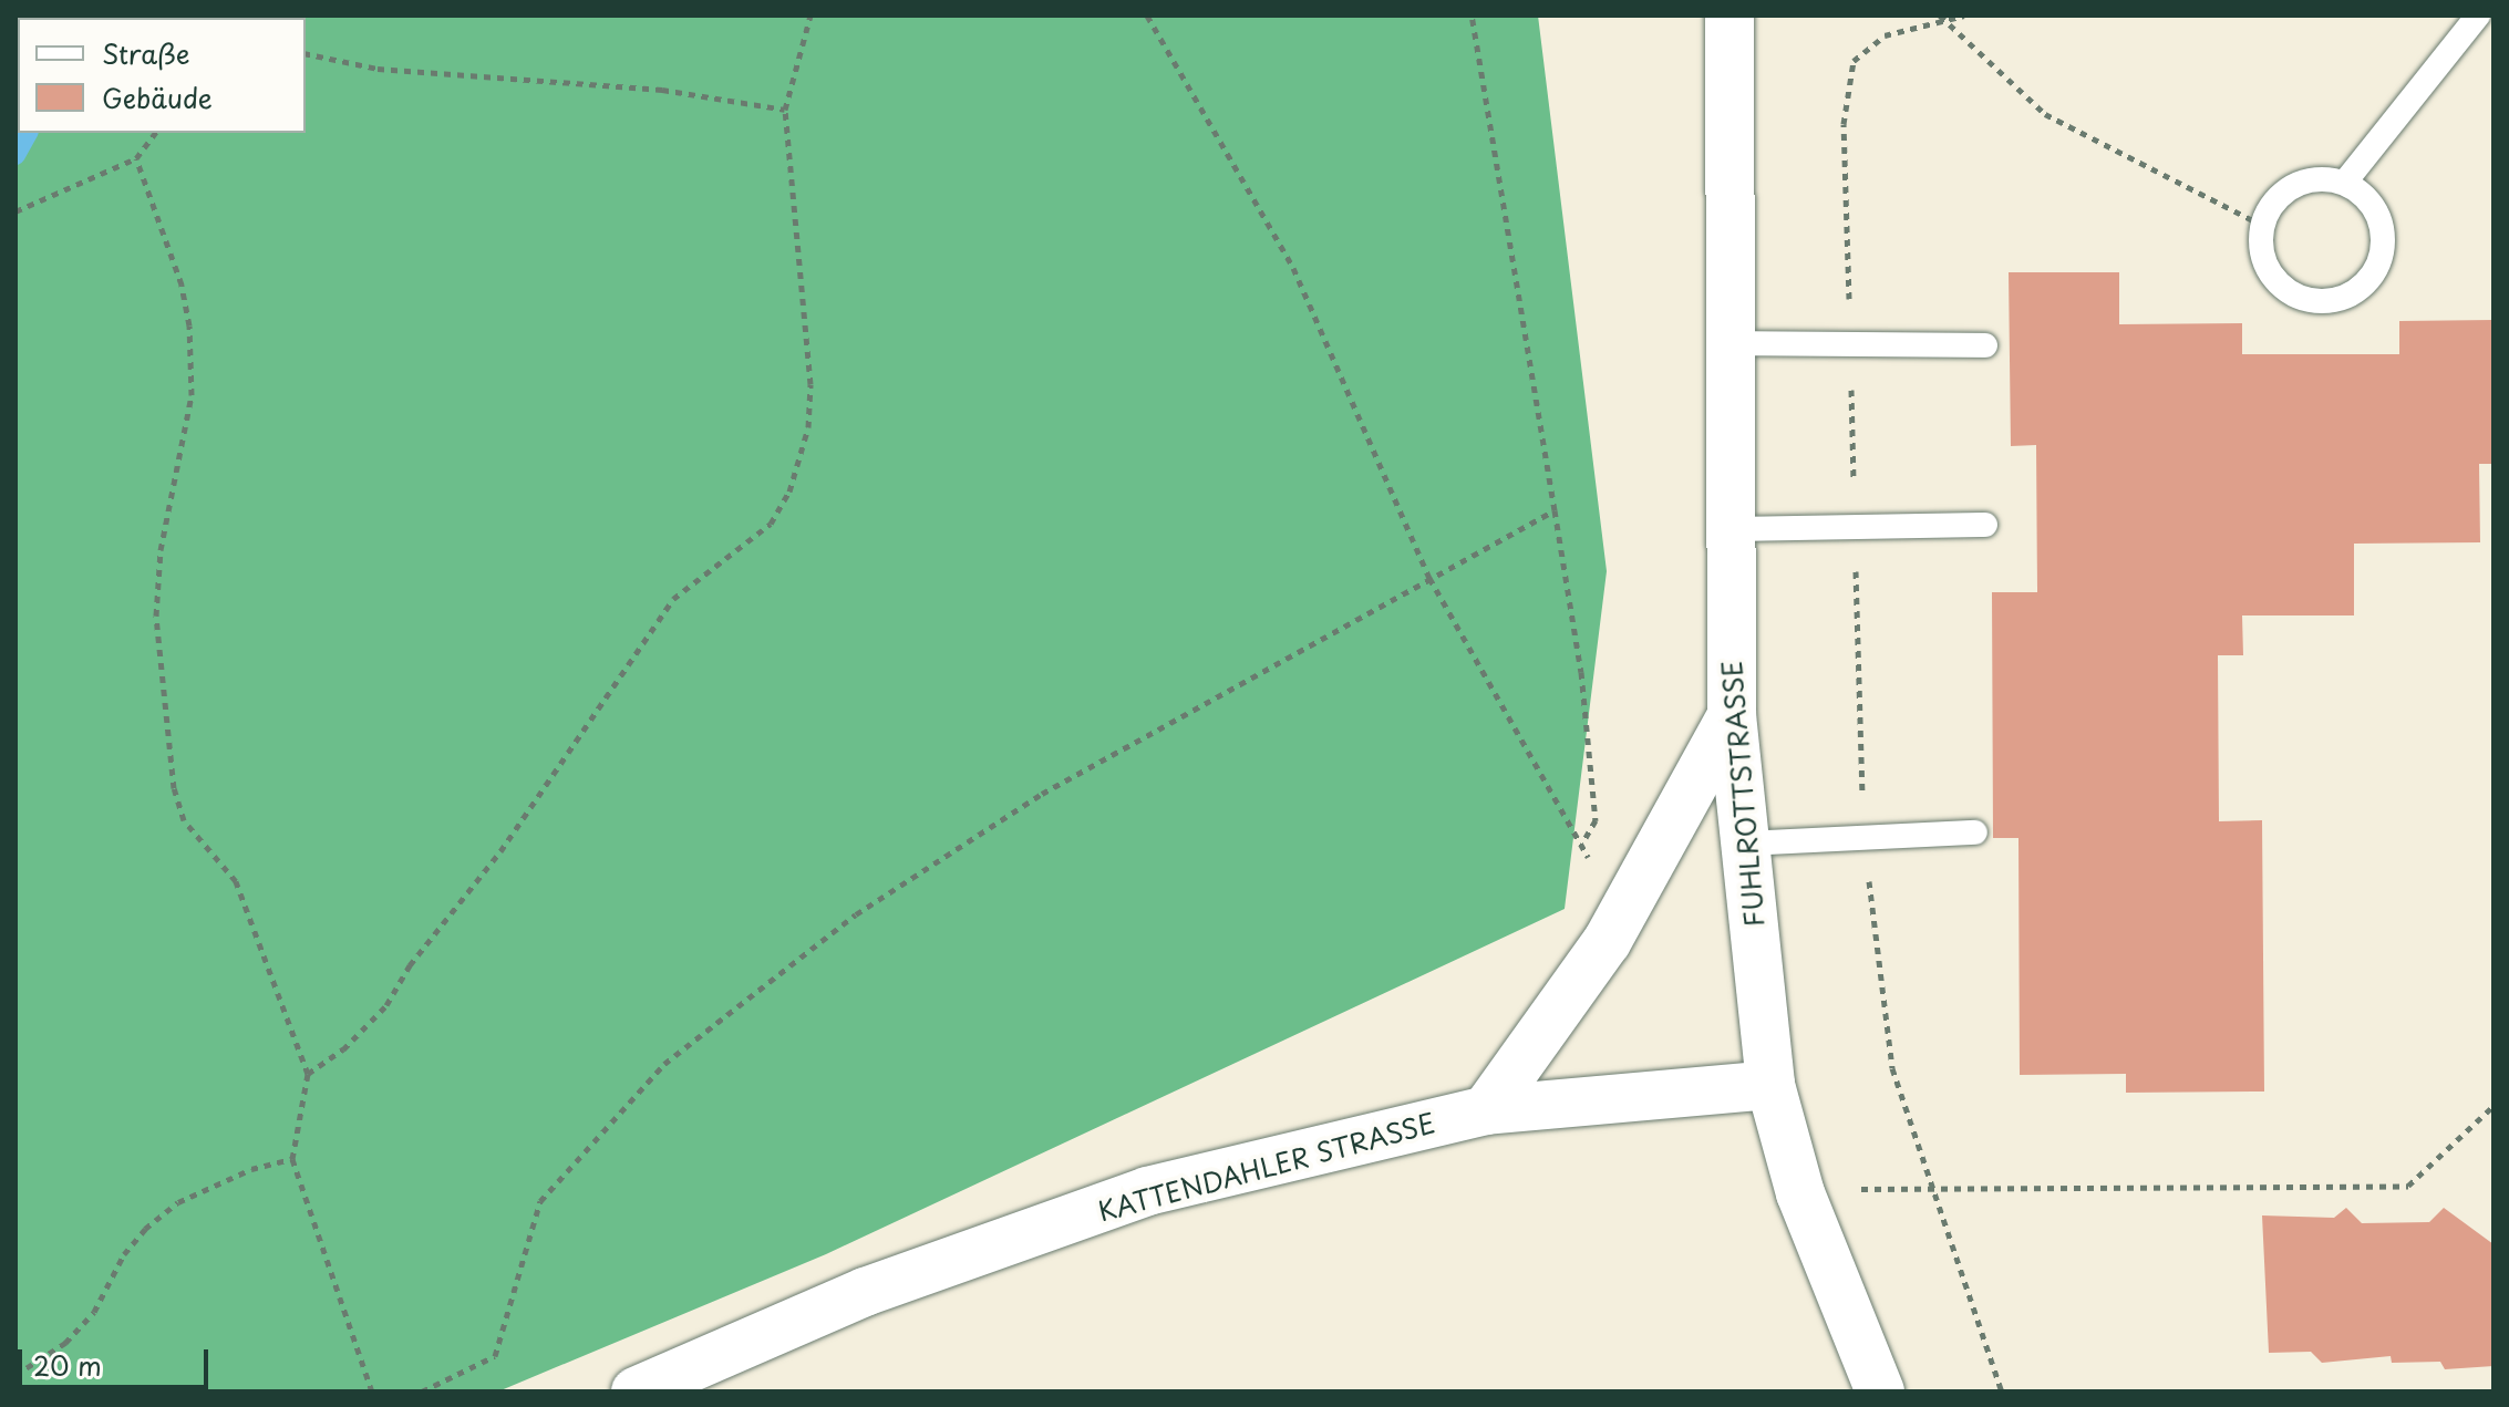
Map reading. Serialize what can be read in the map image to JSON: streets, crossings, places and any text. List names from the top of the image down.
{
  "streets": {
    "street": ["FUHLROTTSTRASSE", "KATTENDAHLER STRASSE"]
  },
  "crossings": [
    ["FUHLROTTSTRASSE", "KATTENDAHLER STRASSE"]
  ],
  "legend": ["Straße", "Gebäude"],
  "scale_bar": "20 m"
}
